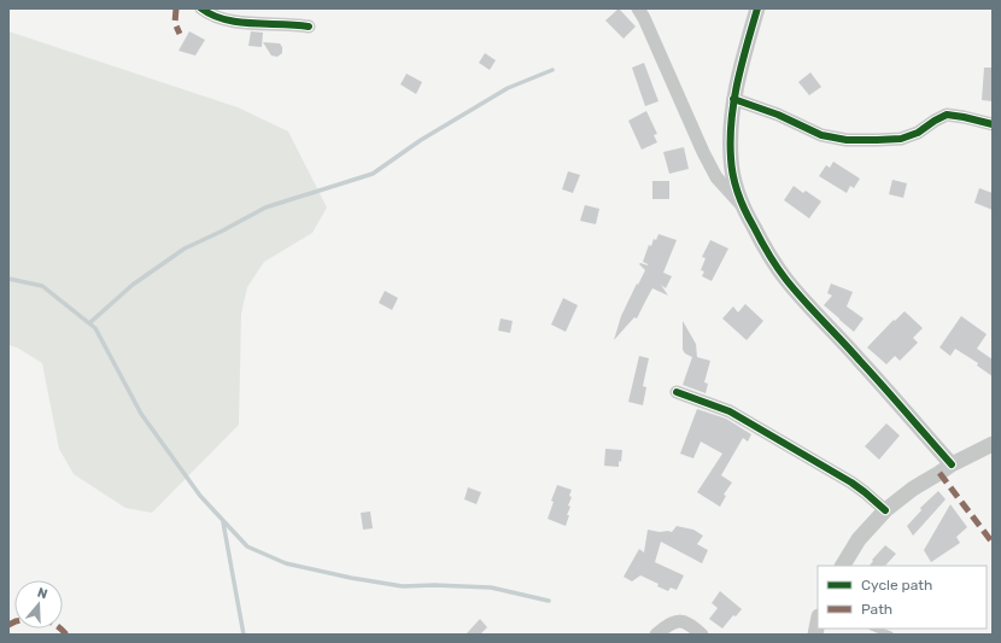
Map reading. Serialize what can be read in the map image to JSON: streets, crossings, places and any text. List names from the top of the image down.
{
  "legend": ["Cycle path", "Path"],
  "north": "top"
}
